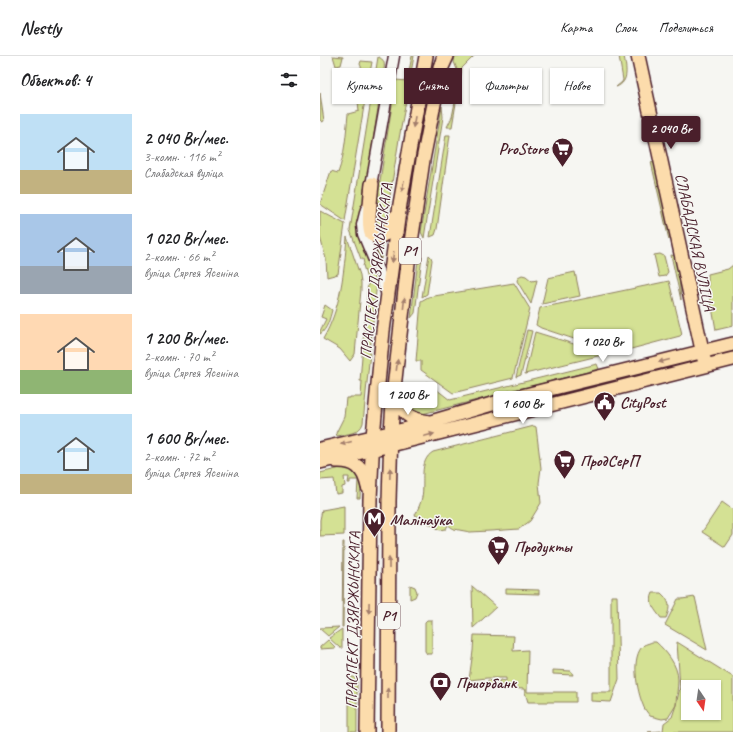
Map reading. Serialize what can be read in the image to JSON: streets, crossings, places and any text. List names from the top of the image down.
{
  "streets": {
    "main road": ["СЛАБАДСКАЯ ВУЛІЦА", "Р1", "ПРАСПЕКТ ДЗЯРЖЫНСКАГА"]
  },
  "places": {
    "supermarket": ["ProStore", "ПродСерП", "Продукты"],
    "public building": ["CityPost"],
    "metro station": ["Малінаўка"],
    "bank": ["Приорбанк"]
  },
  "north": "bottom",
  "page": {
    "header": "Nestly",
    "nav": ["Карта", "Слои", "Поделиться"],
    "heading": "Объектов: 4",
    "chip": [
      "Купить",
      "Снять",
      "Фильтры",
      "Новое"
    ],
    "list": [
      {
        "name": "2 040 Br/мес.",
        "note": "3-комн. · 116 m² · Слабадская вуліца"
      },
      {
        "name": "1 020 Br/мес.",
        "note": "2-комн. · 66 m² · вуліца Сяргея Ясеніна"
      },
      {
        "name": "1 200 Br/мес.",
        "note": "2-комн. · 70 m² · вуліца Сяргея Ясеніна"
      },
      {
        "name": "1 600 Br/мес.",
        "note": "2-комн. · 72 m² · вуліца Сяргея Ясеніна"
      }
    ],
    "price": [
      "2 040 Br",
      "1 020 Br",
      "1 200 Br",
      "1 600 Br"
    ]
  }
}
